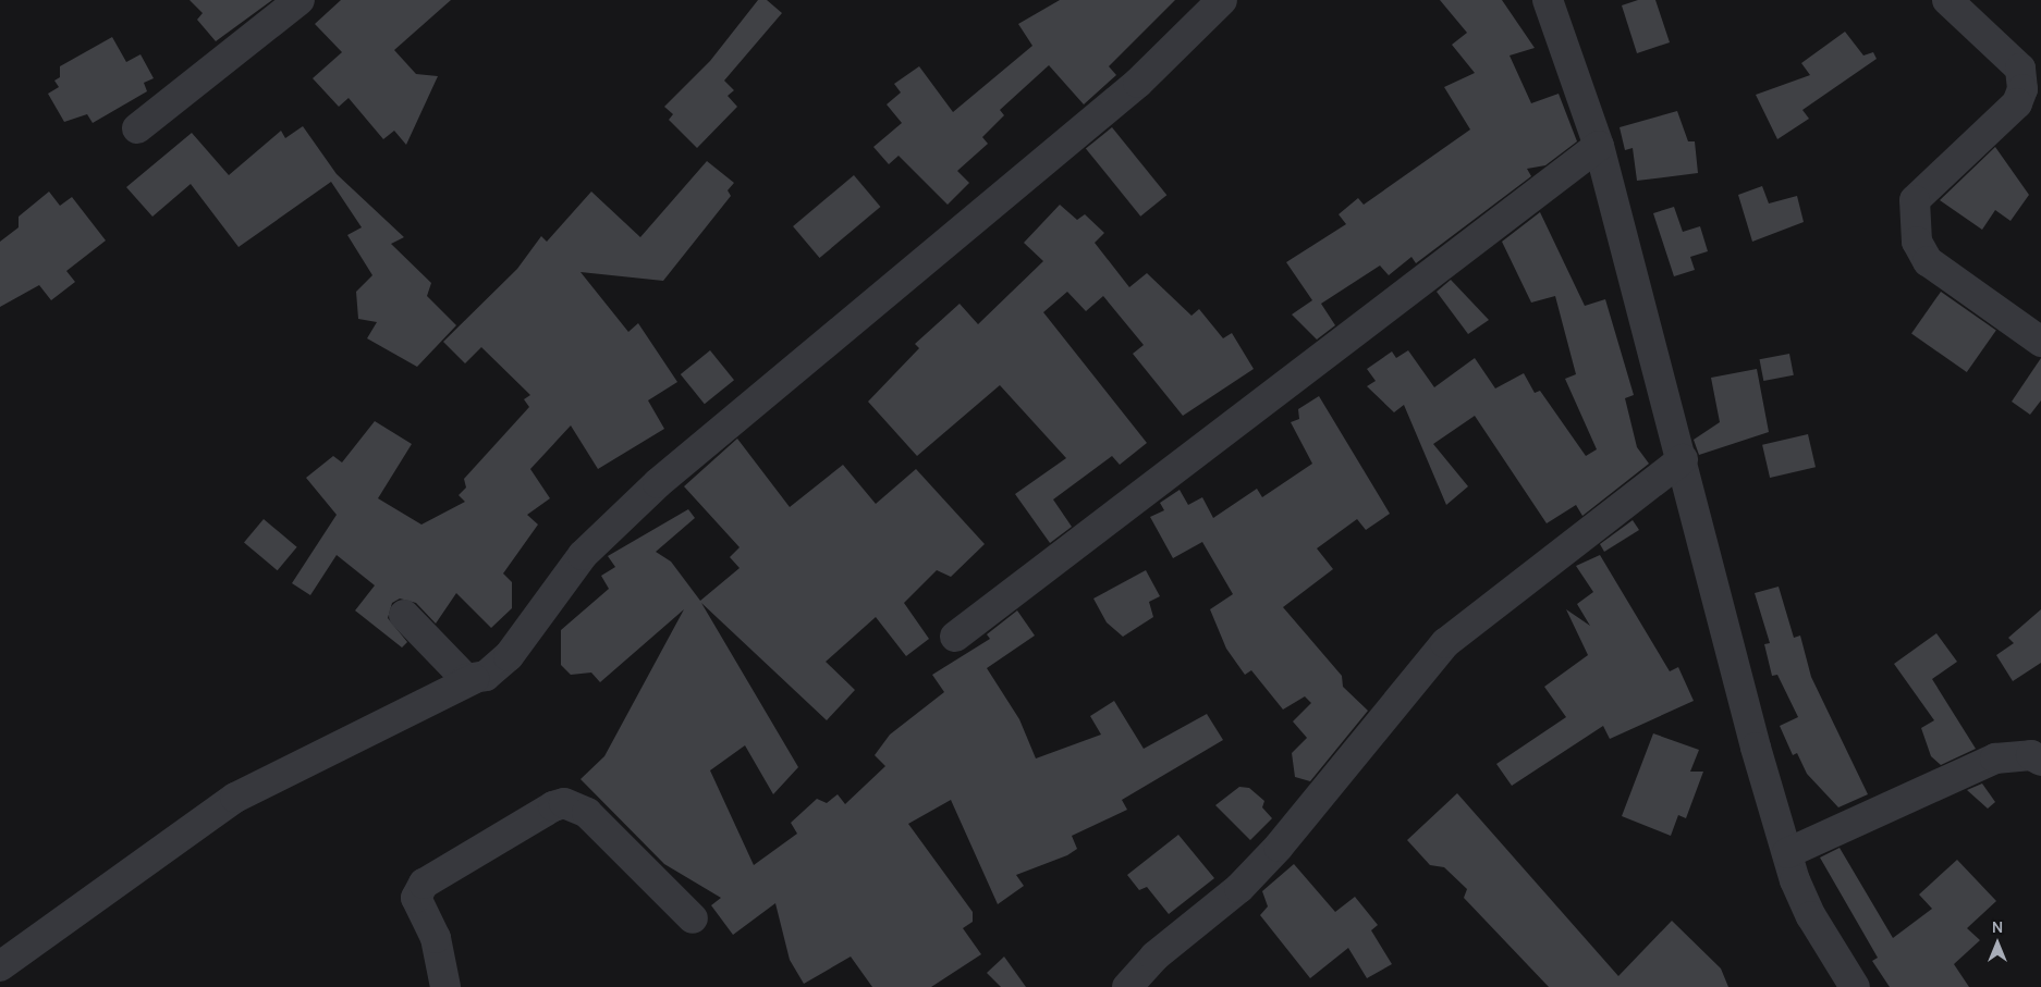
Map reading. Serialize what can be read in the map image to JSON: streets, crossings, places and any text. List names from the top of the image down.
{
  "north": "top"
}
